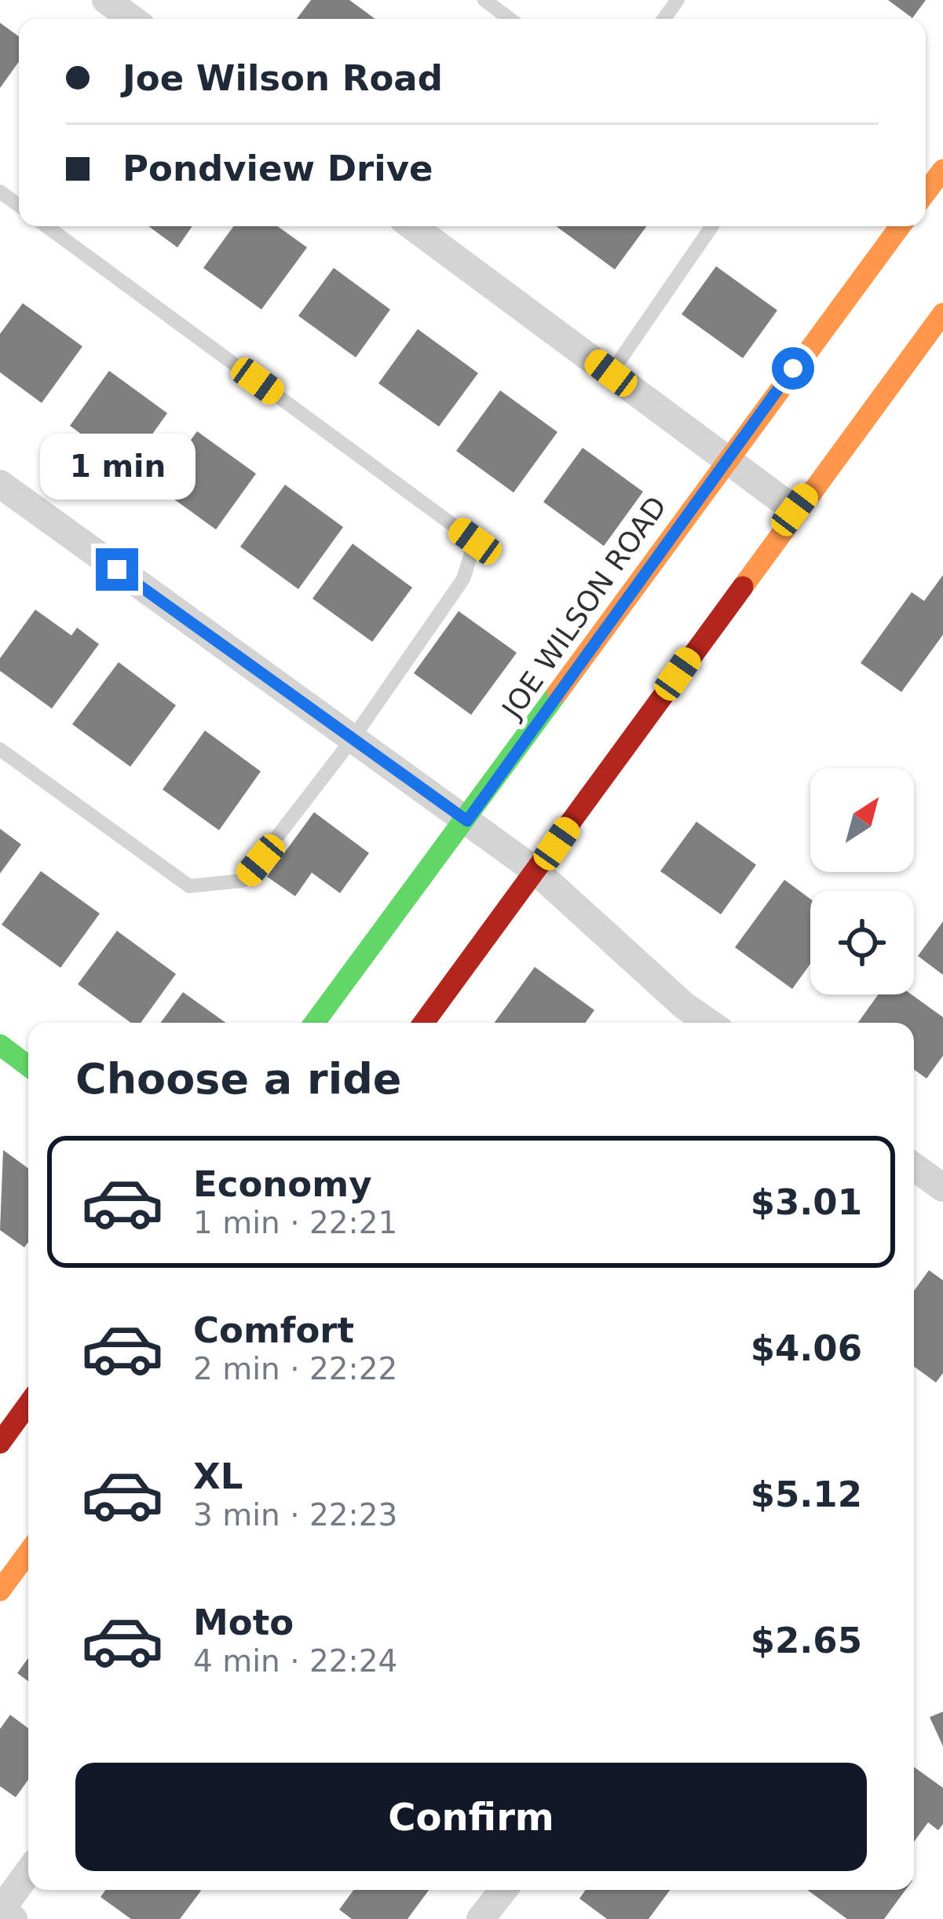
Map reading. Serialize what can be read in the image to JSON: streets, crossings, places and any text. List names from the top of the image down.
{
  "streets": {
    "main road": ["JOE WILSON ROAD"]
  },
  "north": "top right",
  "page": {
    "banner": ["Joe Wilson Road", "Pondview Drive"],
    "bubble": "1 min",
    "heading": "Choose a ride",
    "list": [
      {
        "name": "Economy",
        "note": "1 min · 22:21",
        "value": "$3.01"
      },
      {
        "name": "Comfort",
        "note": "2 min · 22:22",
        "value": "$4.06"
      },
      {
        "name": "XL",
        "note": "3 min · 22:23",
        "value": "$5.12"
      },
      {
        "name": "Moto",
        "note": "4 min · 22:24",
        "value": "$2.65"
      }
    ],
    "buttons": "Confirm"
  }
}
